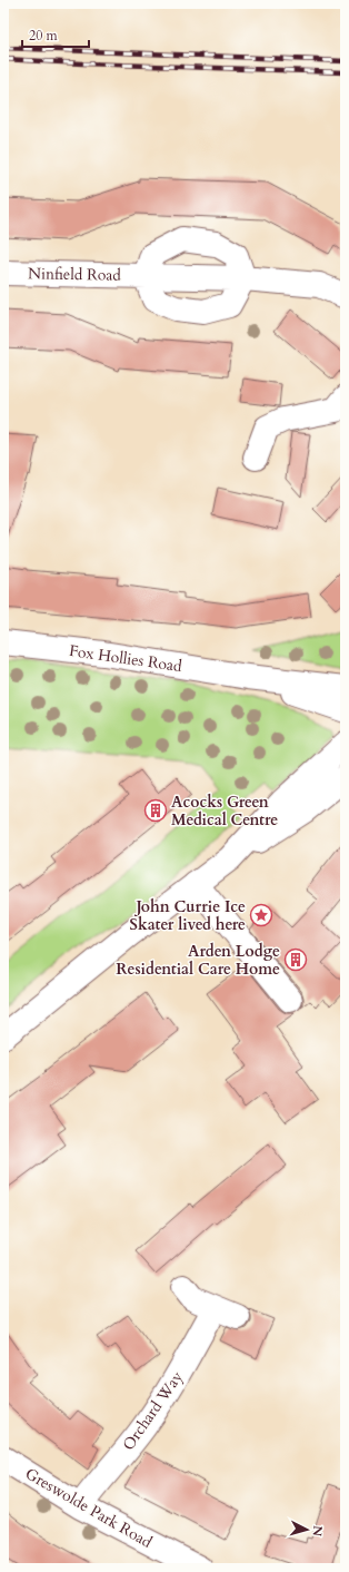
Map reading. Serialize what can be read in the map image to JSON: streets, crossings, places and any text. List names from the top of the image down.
{
  "streets": {
    "main road": [
      "Ninfield Road",
      "Fox Hollies Road",
      "Orchard Way",
      "Greswolde Park Road"
    ]
  },
  "crossings": [
    ["Orchard Way", "Greswolde Park Road"]
  ],
  "places": {
    "building": ["Acocks Green Medical Centre", "Arden Lodge Residential Care Home"],
    "place": ["John Currie Ice Skater lived here"]
  },
  "scale_bar": "20 m",
  "north": "right"
}
